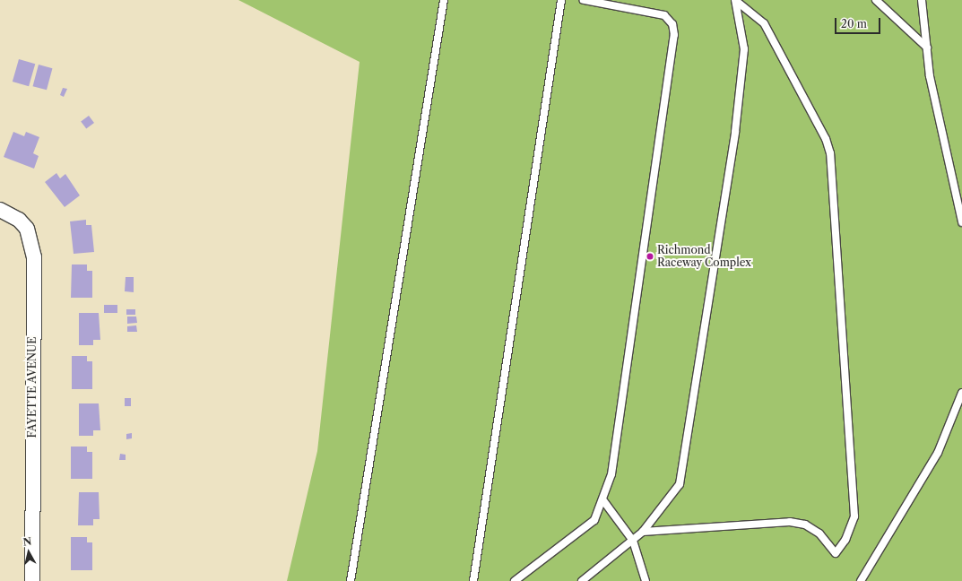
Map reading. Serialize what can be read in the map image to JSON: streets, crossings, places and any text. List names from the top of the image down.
{
  "streets": {
    "street": ["FAYETTE AVENUE"]
  },
  "places": ["Richmond Raceway Complex"],
  "scale_bar": "20 m",
  "north": "top"
}
